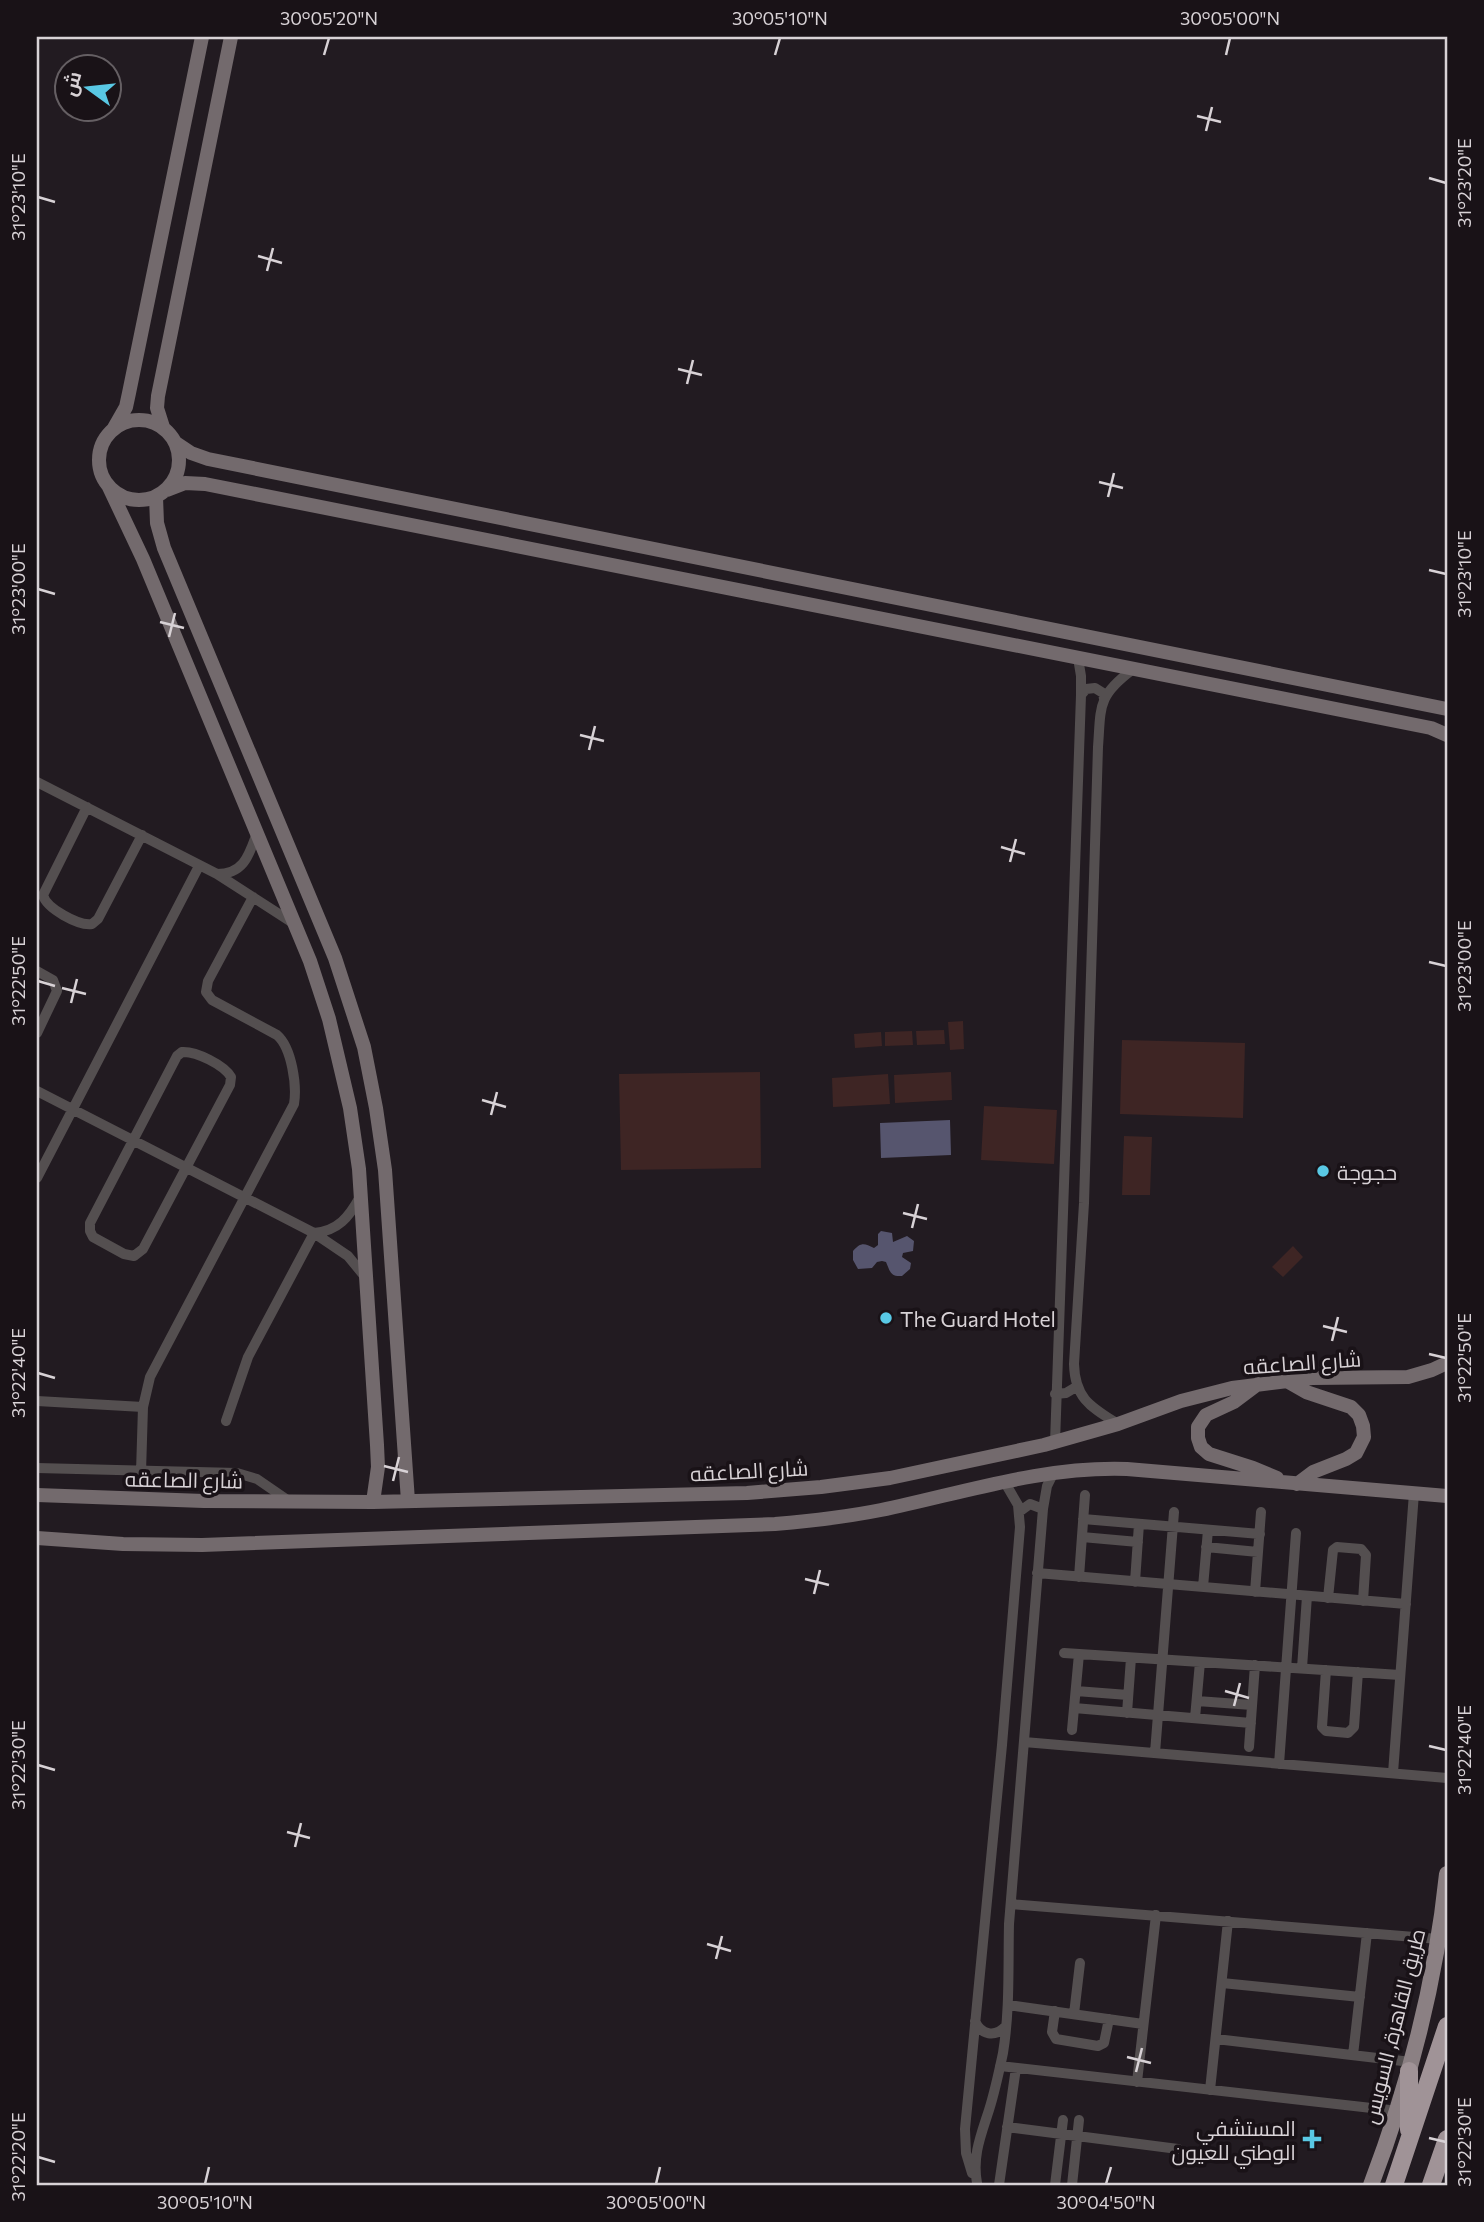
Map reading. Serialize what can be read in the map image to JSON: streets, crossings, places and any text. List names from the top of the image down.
{
  "streets": {
    "main road": ["طريق القاهرة, السويس"],
    "street": ["شارع الصاعقه"]
  },
  "places": {
    "other": ["حجوجة", "The Guard Hotel"],
    "health": ["المستشفي الوطني للعيون"]
  },
  "north": "left",
  "coordinates": [
    "30°05'20\"N",
    "30°05'10\"N",
    "30°05'00\"N",
    "31°23'20\"E",
    "31°23'10\"E",
    "31°23'00\"E",
    "31°22'50\"E",
    "31°22'40\"E",
    "31°22'30\"E",
    "31°22'20\"E",
    "30°04'50\"N"
  ]
}
